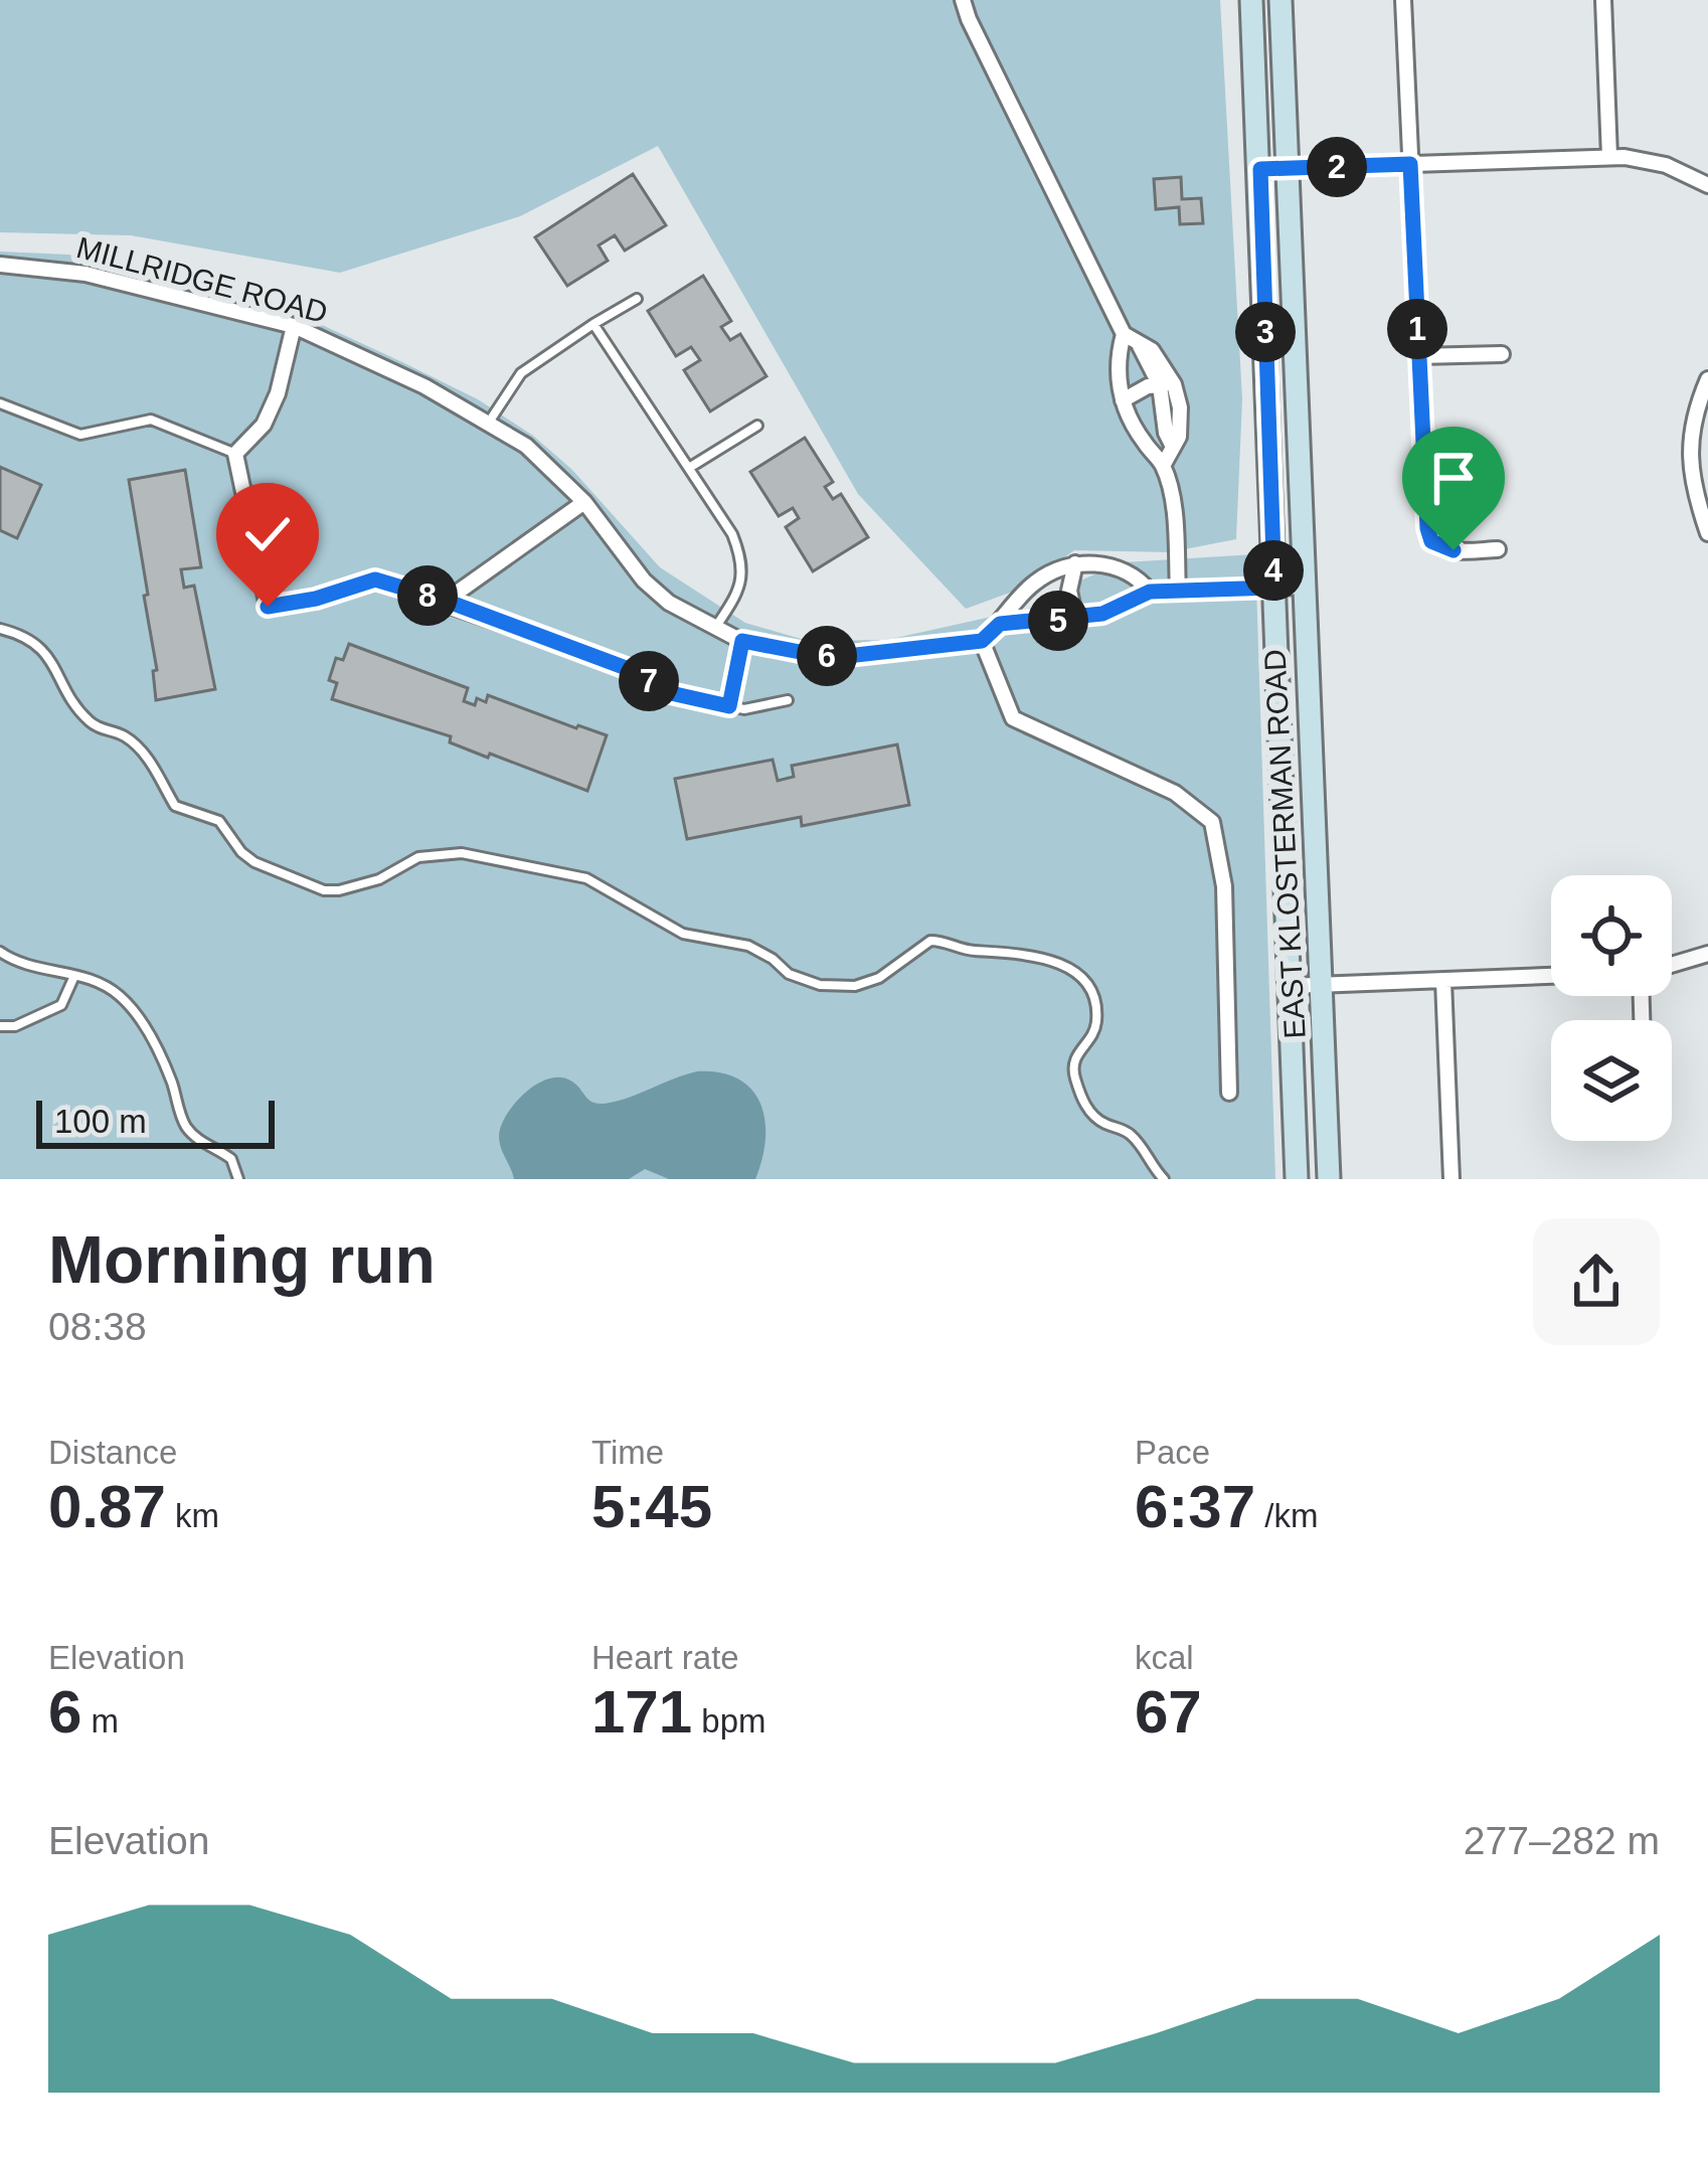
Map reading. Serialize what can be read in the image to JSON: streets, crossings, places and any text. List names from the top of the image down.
{
  "streets": {
    "main road": ["EAST KLOSTERMAN ROAD"],
    "street": ["MILLRIDGE ROAD"]
  },
  "scale_bar": "100 m",
  "page": {
    "pins": [
      "2",
      "1",
      "3",
      "4",
      "8",
      "5",
      "6",
      "7"
    ],
    "scale": "100 m",
    "heading": ["Morning run", "08:38"],
    "stats": [
      ["Distance", "0.87 km"],
      ["Time", "5:45"],
      ["Pace", "6:37 /km"],
      ["Elevation", "6 m"],
      ["Heart rate", "171 bpm"],
      ["kcal", "67"]
    ],
    "chart": ["Elevation", "277–282 m"]
  }
}
